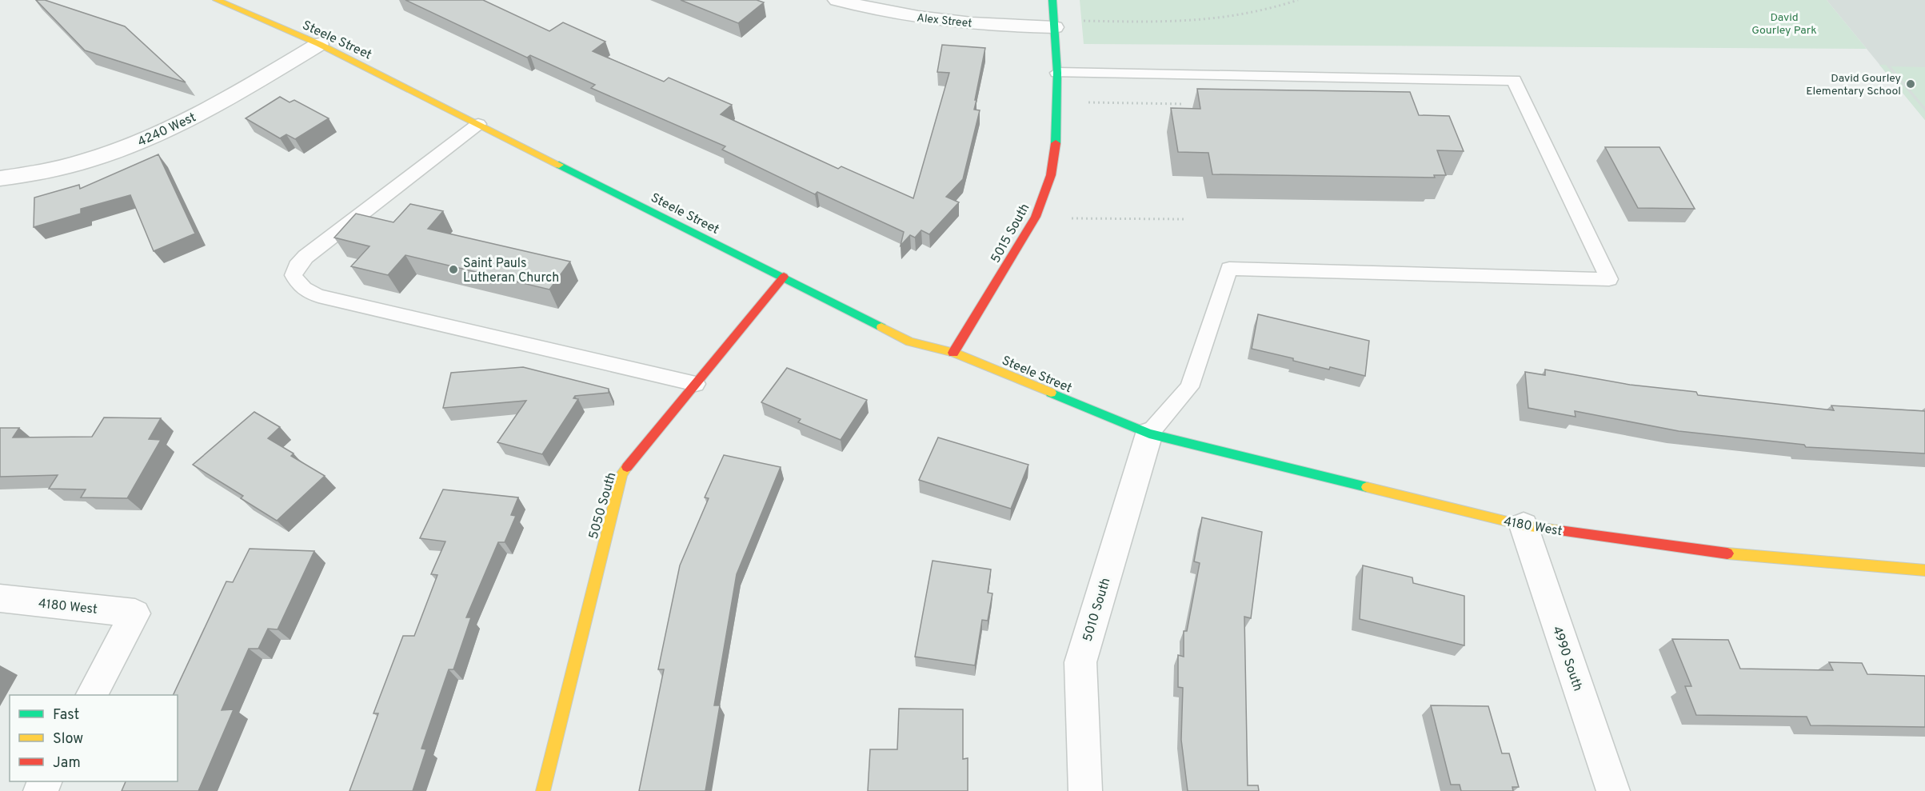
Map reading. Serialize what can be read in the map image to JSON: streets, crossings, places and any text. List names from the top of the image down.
{
  "streets": {
    "street": [
      "Alex Street",
      "Steele Street",
      "4240 West",
      "5015 South",
      "5050 South",
      "4180 West",
      "5010 South",
      "4990 South"
    ]
  },
  "crossings": [
    ["Alex Street", "5015 South"],
    ["Steele Street", "4240 West"],
    ["Steele Street", "5015 South"],
    ["Steele Street", "5050 South"],
    ["Steele Street", "4180 West"],
    ["Steele Street", "5010 South"],
    ["4180 West", "5010 South"],
    ["4180 West", "4990 South"]
  ],
  "parks": ["David Gourley Park"],
  "places": ["David Gourley Elementary School", "Saint Pauls Lutheran Church"],
  "legend": ["Fast", "Slow", "Jam"]
}
